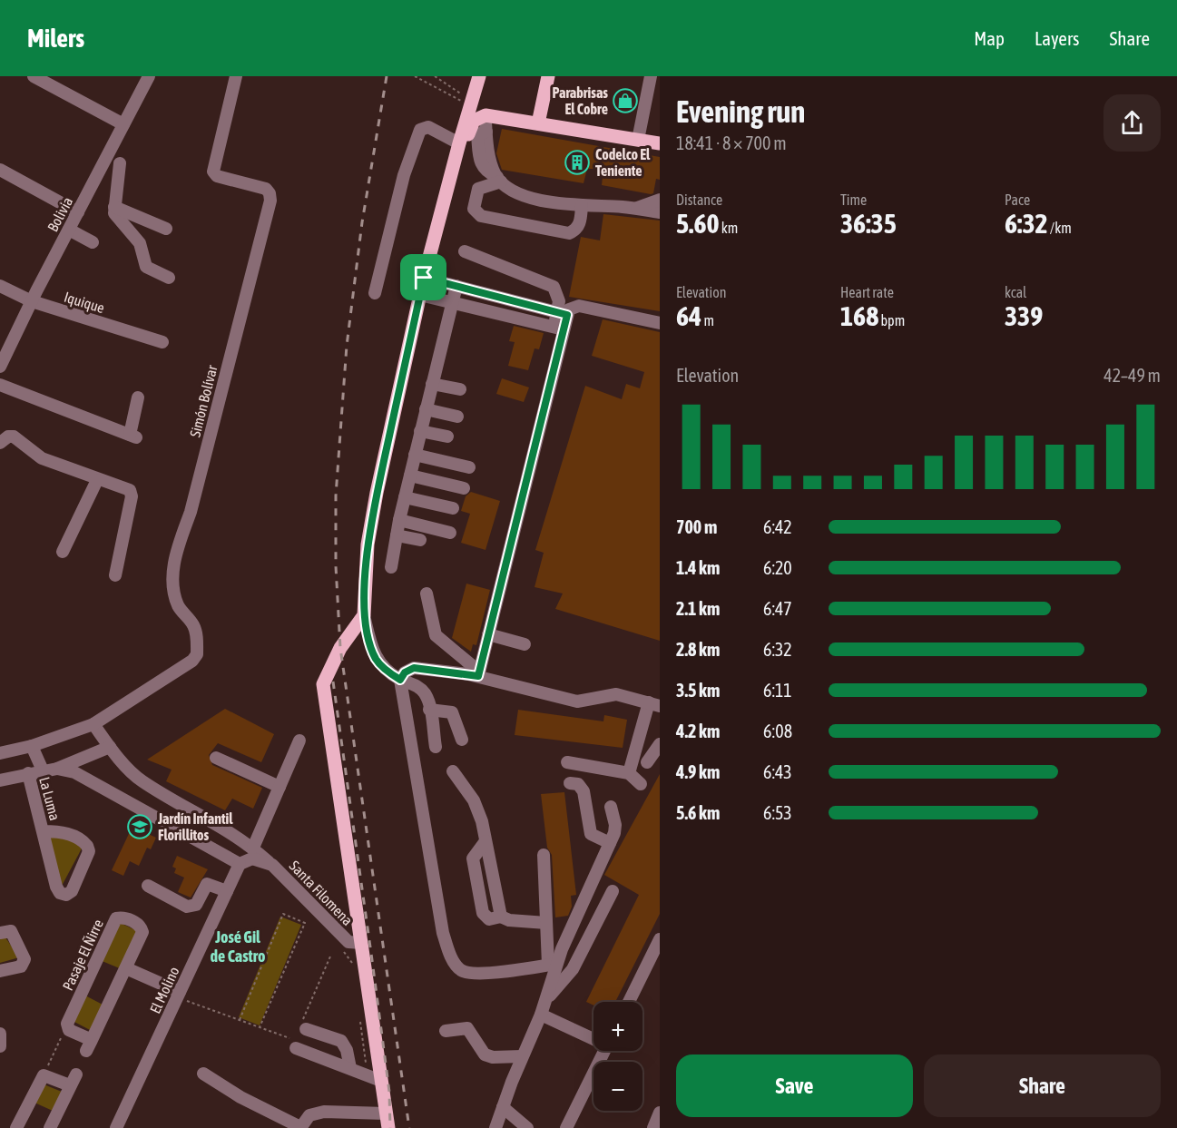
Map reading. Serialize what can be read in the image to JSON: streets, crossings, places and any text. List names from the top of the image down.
{
  "streets": {
    "street": [
      "Bolivia",
      "Iquique",
      "Simón Bolívar",
      "La Luma",
      "Santa Filomena",
      "Pasaje El Ñirre",
      "El Molino"
    ]
  },
  "crossings": [
    ["Bolivia", "Iquique"],
    ["Santa Filomena", "El Molino"]
  ],
  "districts": ["José Gil de Castro"],
  "places": {
    "shop": ["Parabrisas El Cobre"],
    "building": ["Codelco El Teniente"],
    "school or university": ["Jardín Infantil Florillitos"]
  },
  "page": {
    "header": "Milers",
    "nav": ["Map", "Layers", "Share"],
    "heading": ["Evening run", "18:41 · 8 × 700 m"],
    "stats": [
      ["Distance", "5.60 km"],
      ["Time", "36:35"],
      ["Pace", "6:32 /km"],
      ["Elevation", "64 m"],
      ["Heart rate", "168 bpm"],
      ["kcal", "339"]
    ],
    "chart": ["Elevation", "42–49 m"],
    "list": [
      {
        "name": "700 m",
        "note": "6:42"
      },
      {
        "name": "1.4 km",
        "note": "6:20"
      },
      {
        "name": "2.1 km",
        "note": "6:47"
      },
      {
        "name": "2.8 km",
        "note": "6:32"
      },
      {
        "name": "3.5 km",
        "note": "6:11"
      },
      {
        "name": "4.2 km",
        "note": "6:08"
      },
      {
        "name": "4.9 km",
        "note": "6:43"
      },
      {
        "name": "5.6 km",
        "note": "6:53"
      }
    ],
    "map_buttons": ["+", "−"],
    "buttons": ["Save", "Share"]
  }
}
